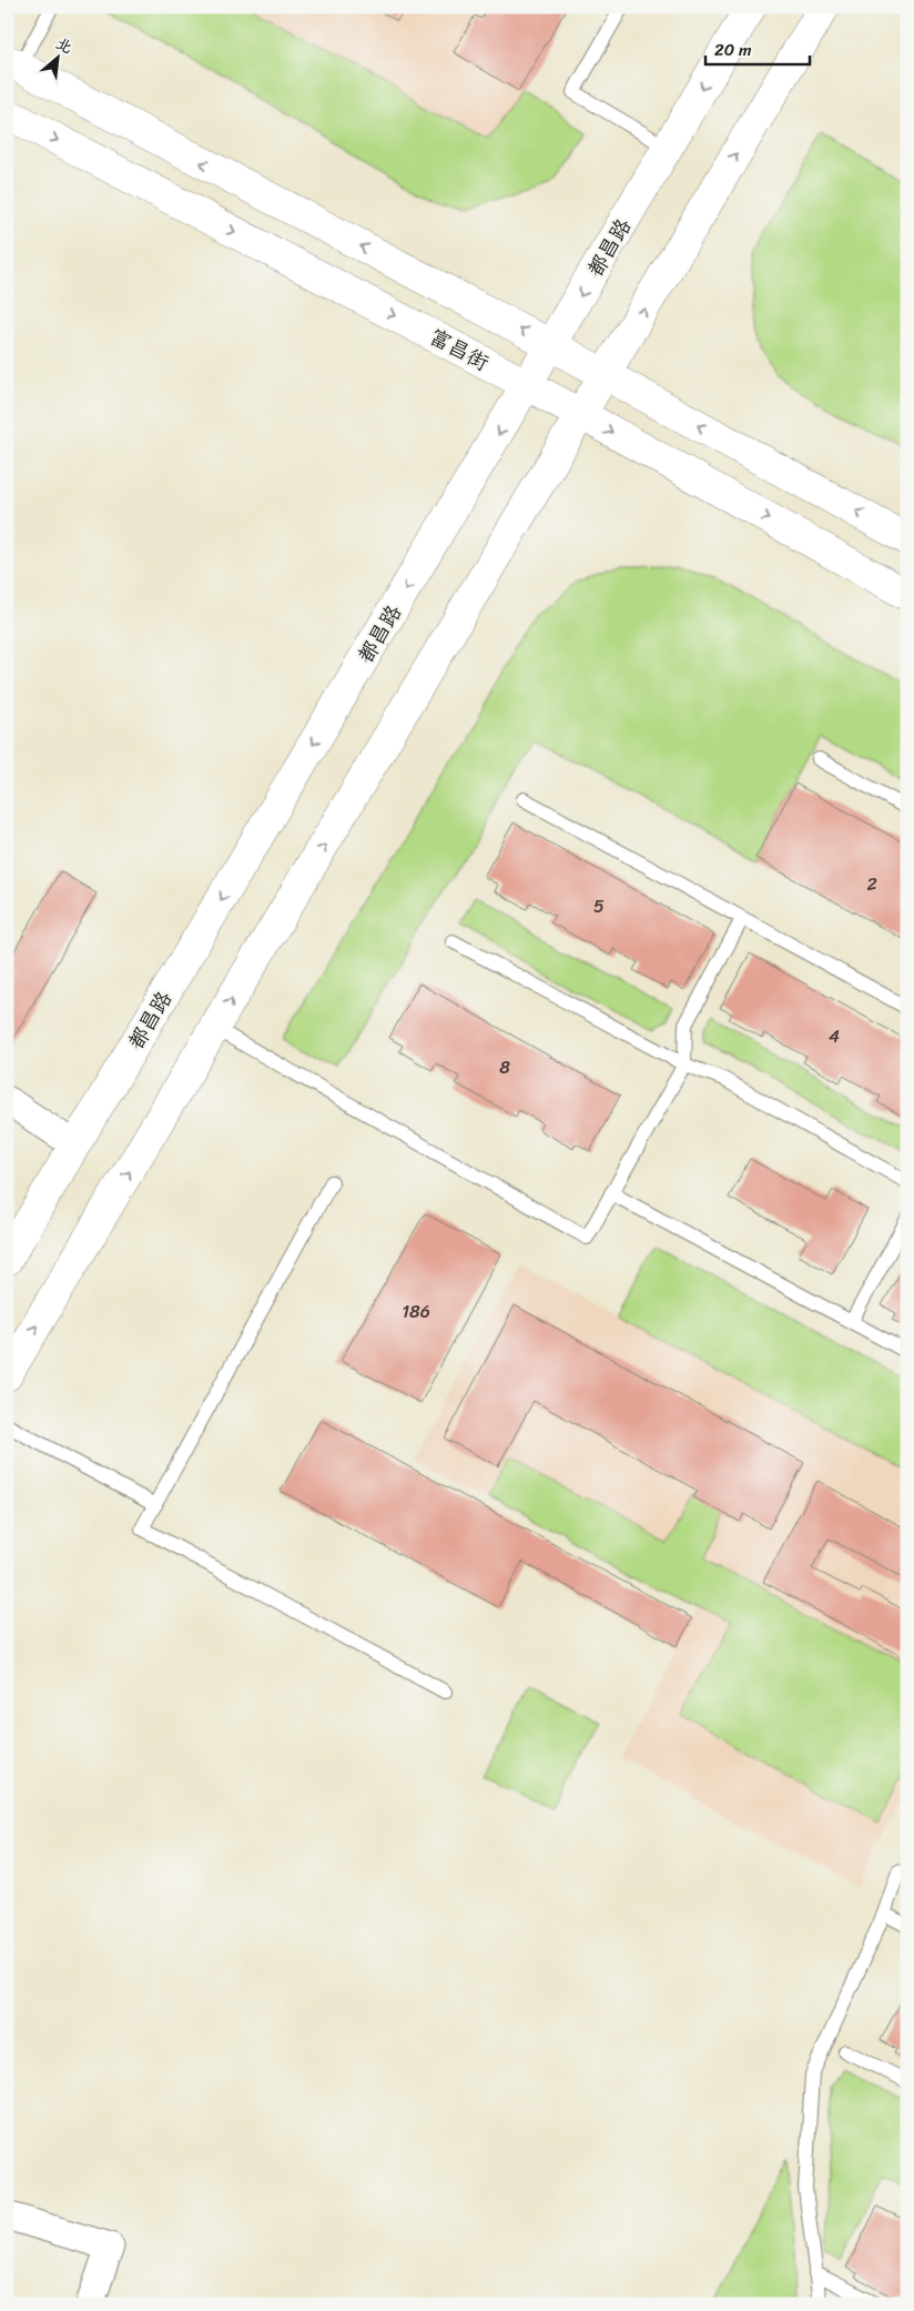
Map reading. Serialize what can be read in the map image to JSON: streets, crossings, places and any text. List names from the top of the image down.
{
  "streets": {
    "main road": ["都昌路", "富昌街"]
  },
  "crossings": [
    ["都昌路", "富昌街"]
  ],
  "house_numbers": [
    "2",
    "5",
    "4",
    "8",
    "186"
  ],
  "scale_bar": "20 m",
  "north": "top right"
}
